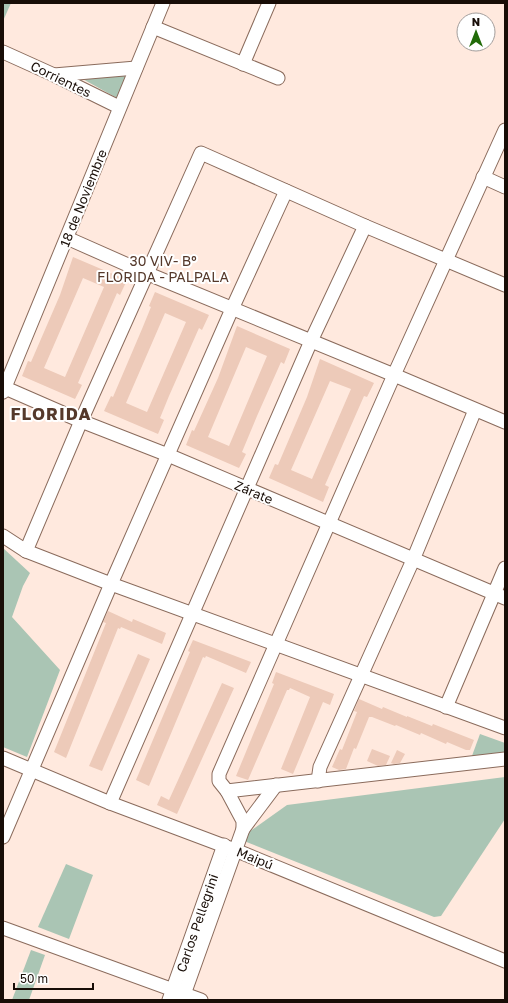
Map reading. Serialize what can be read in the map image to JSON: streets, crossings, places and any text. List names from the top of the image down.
{
  "streets": {
    "street": [
      "Corrientes",
      "18 de Noviembre",
      "Zárate",
      "Maipú",
      "Carlos Pellegrini"
    ]
  },
  "crossings": [
    ["Corrientes", "18 de Noviembre"],
    ["18 de Noviembre", "Zárate"],
    ["Maipú", "Carlos Pellegrini"]
  ],
  "districts": ["30 VIV- Bº FLORIDA - PALPALA", "FLORIDA"],
  "scale_bar": "50 m",
  "north": "top"
}
